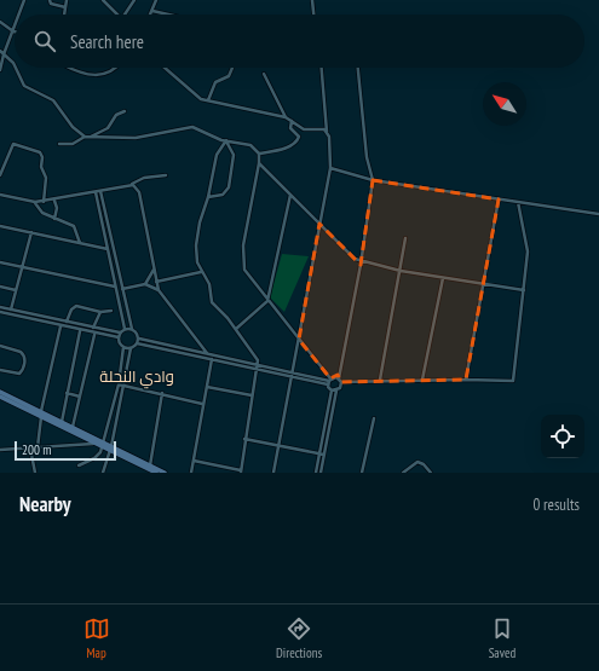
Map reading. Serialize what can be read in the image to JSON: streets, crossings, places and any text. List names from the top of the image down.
{
  "districts": ["وادي النحلة"],
  "scale_bar": "200 m",
  "north": "top left",
  "page": {
    "search": "Search here",
    "scale": "200 m",
    "heading": ["Nearby", "0 results"],
    "nav": ["Map", "Directions", "Saved"]
  }
}
